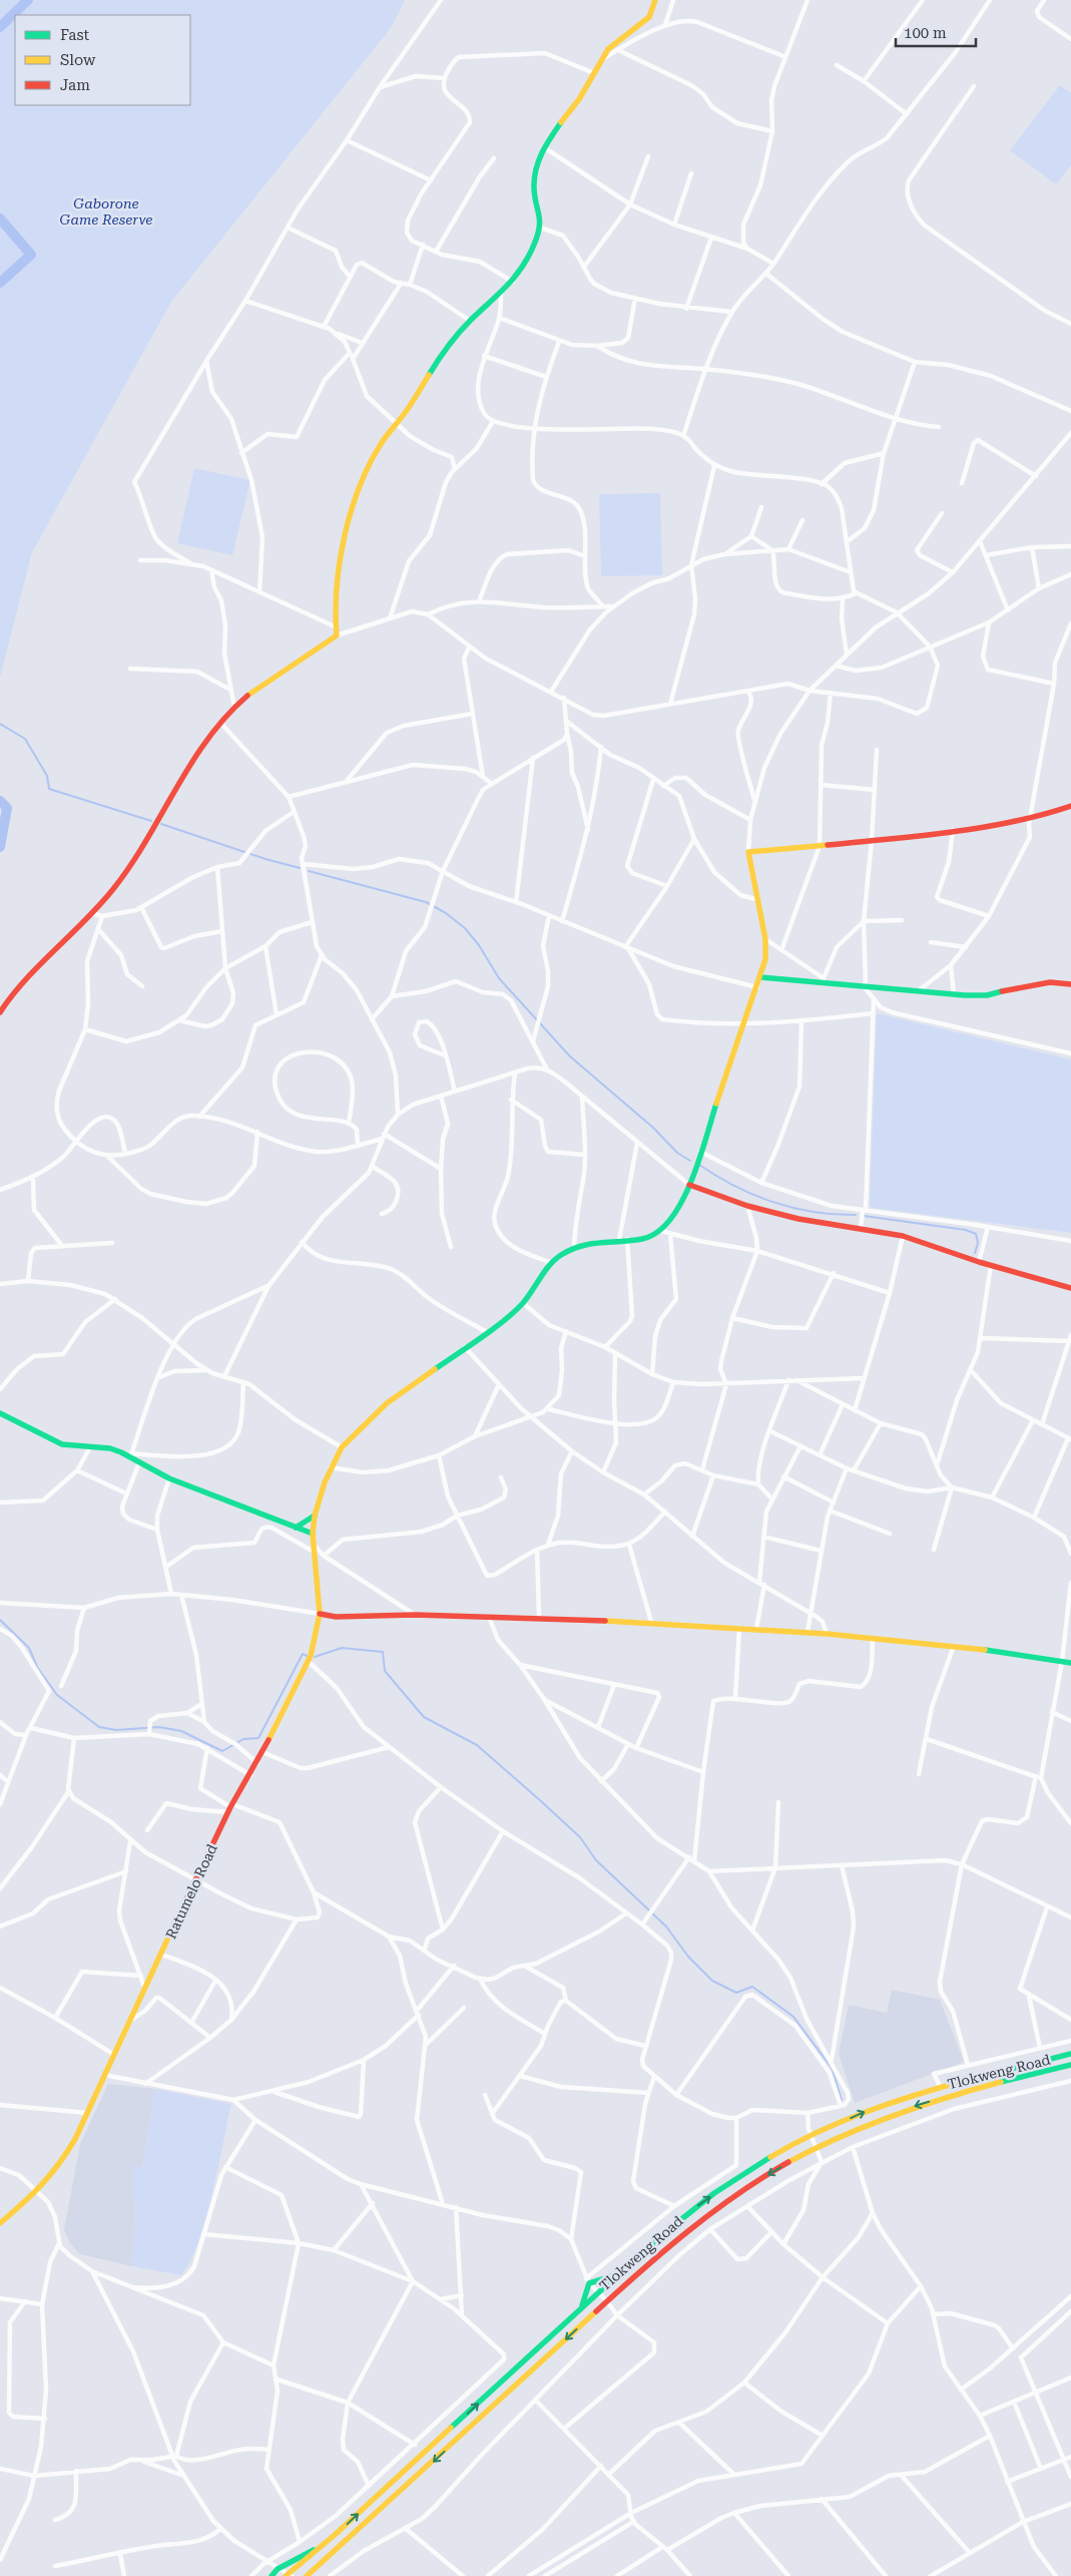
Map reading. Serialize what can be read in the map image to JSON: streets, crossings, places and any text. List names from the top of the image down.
{
  "streets": {
    "street": ["Ratumelo Road", "Tlokweng Road"]
  },
  "parks": ["Gaborone Game Reserve"],
  "legend": ["Fast", "Slow", "Jam"],
  "scale_bar": "100 m"
}
